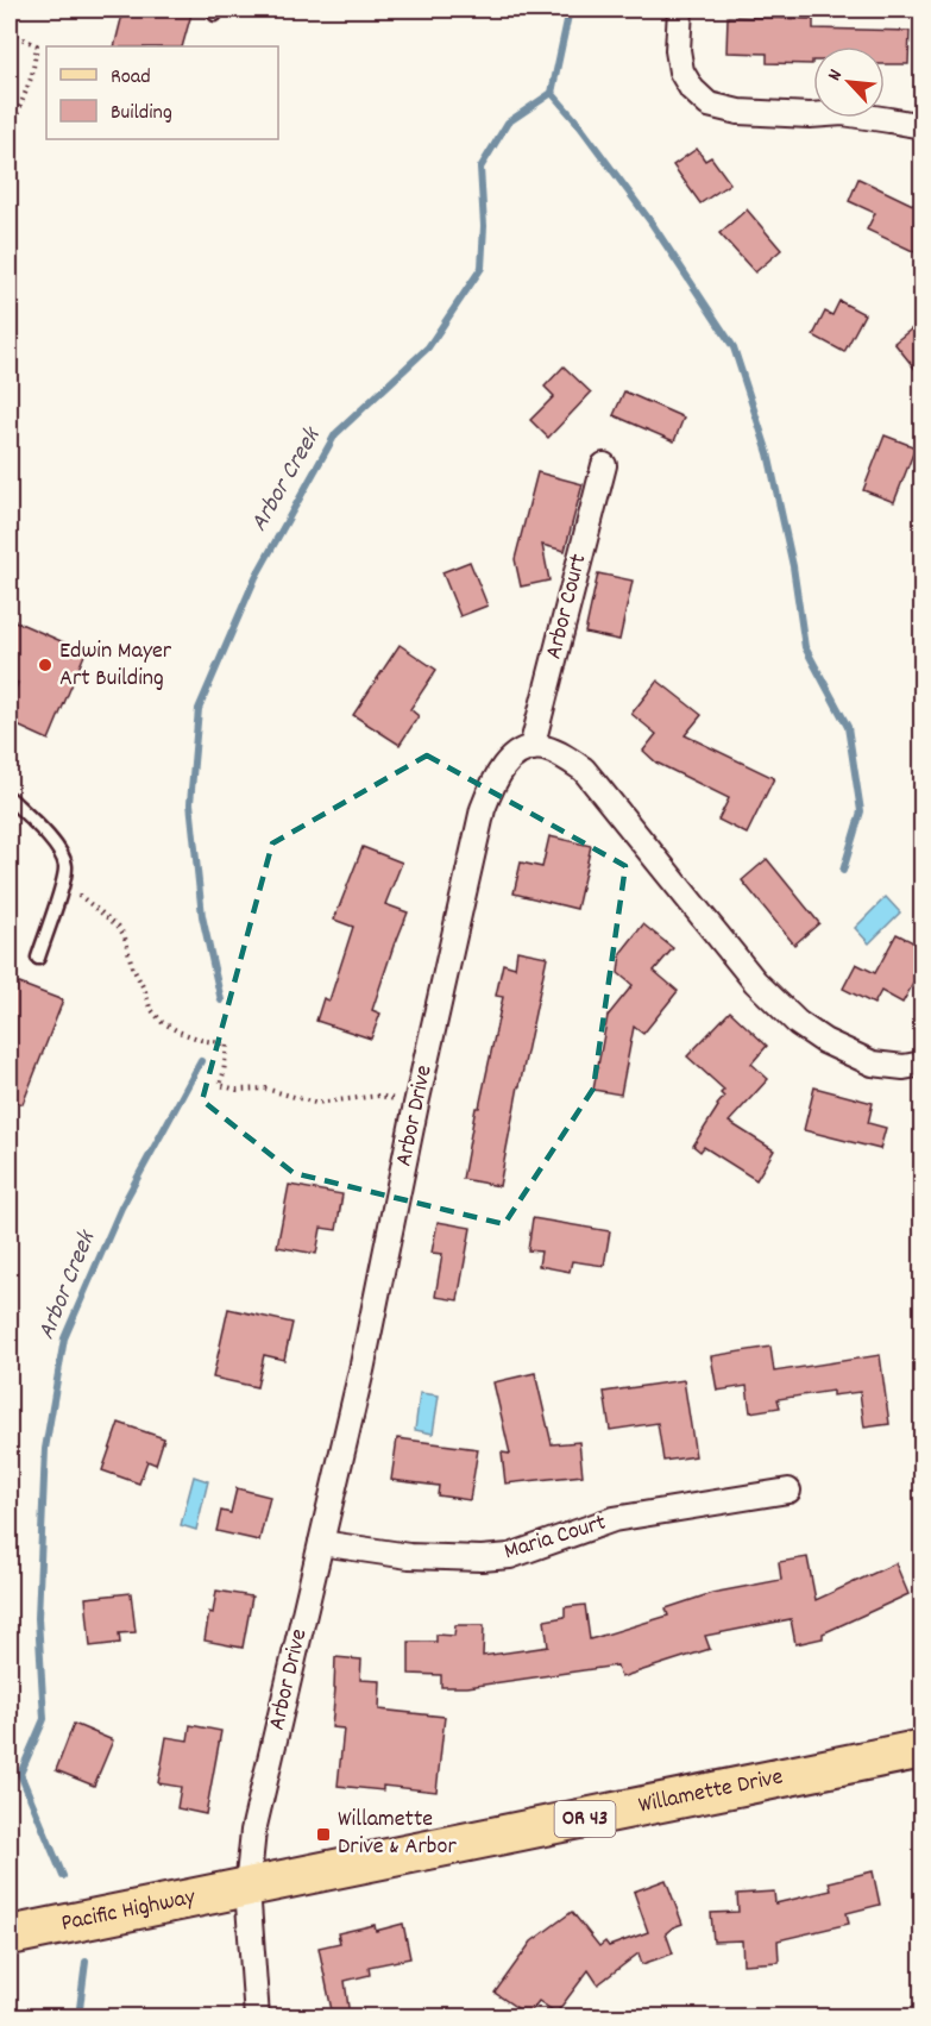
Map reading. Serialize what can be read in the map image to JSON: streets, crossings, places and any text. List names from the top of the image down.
{
  "streets": {
    "main road": ["Willamette Drive", "OR 43", "Pacific Highway"],
    "street": ["Arbor Court", "Arbor Drive", "Maria Court"]
  },
  "crossings": [
    ["Arbor Court", "Arbor Drive"],
    ["Arbor Drive", "Maria Court"],
    ["Arbor Drive", "Willamette Drive"],
    ["Arbor Drive", "Pacific Highway"],
    ["Willamette Drive", "Pacific Highway"]
  ],
  "water": ["Arbor Creek"],
  "places": {
    "other": ["Edwin Mayer Art Building"],
    "transit": ["Willamette Drive & Arbor"]
  },
  "legend": ["Road", "Building"],
  "north": "top left"
}
